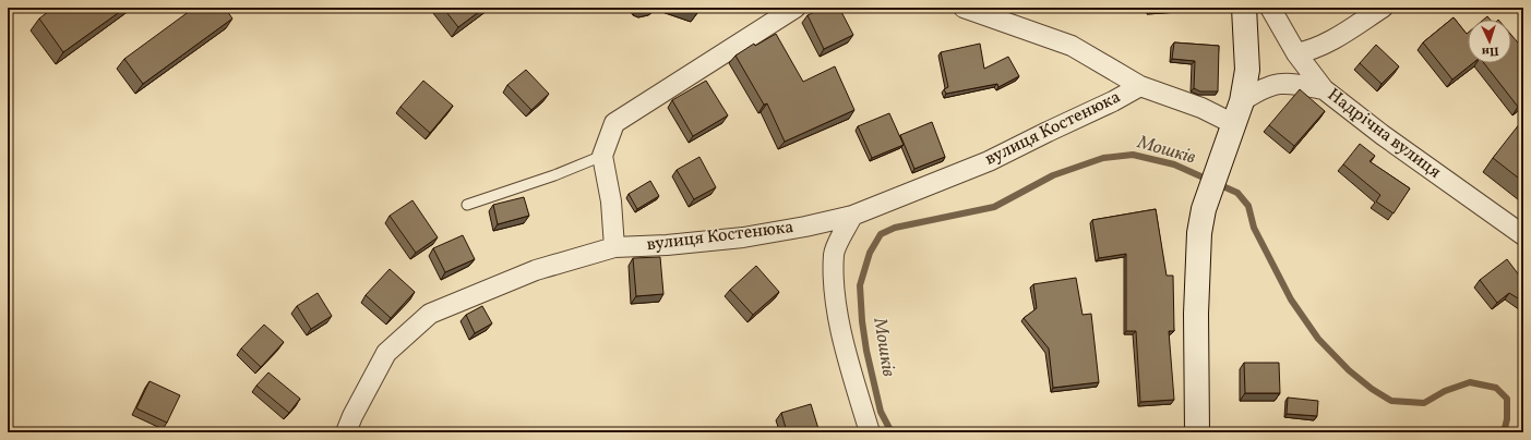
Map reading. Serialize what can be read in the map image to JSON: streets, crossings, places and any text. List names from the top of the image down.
{
  "streets": {
    "street": ["вулиця Костенюка", "Надрічна вулиця"]
  },
  "water": ["Мошків"],
  "north": "bottom"
}
